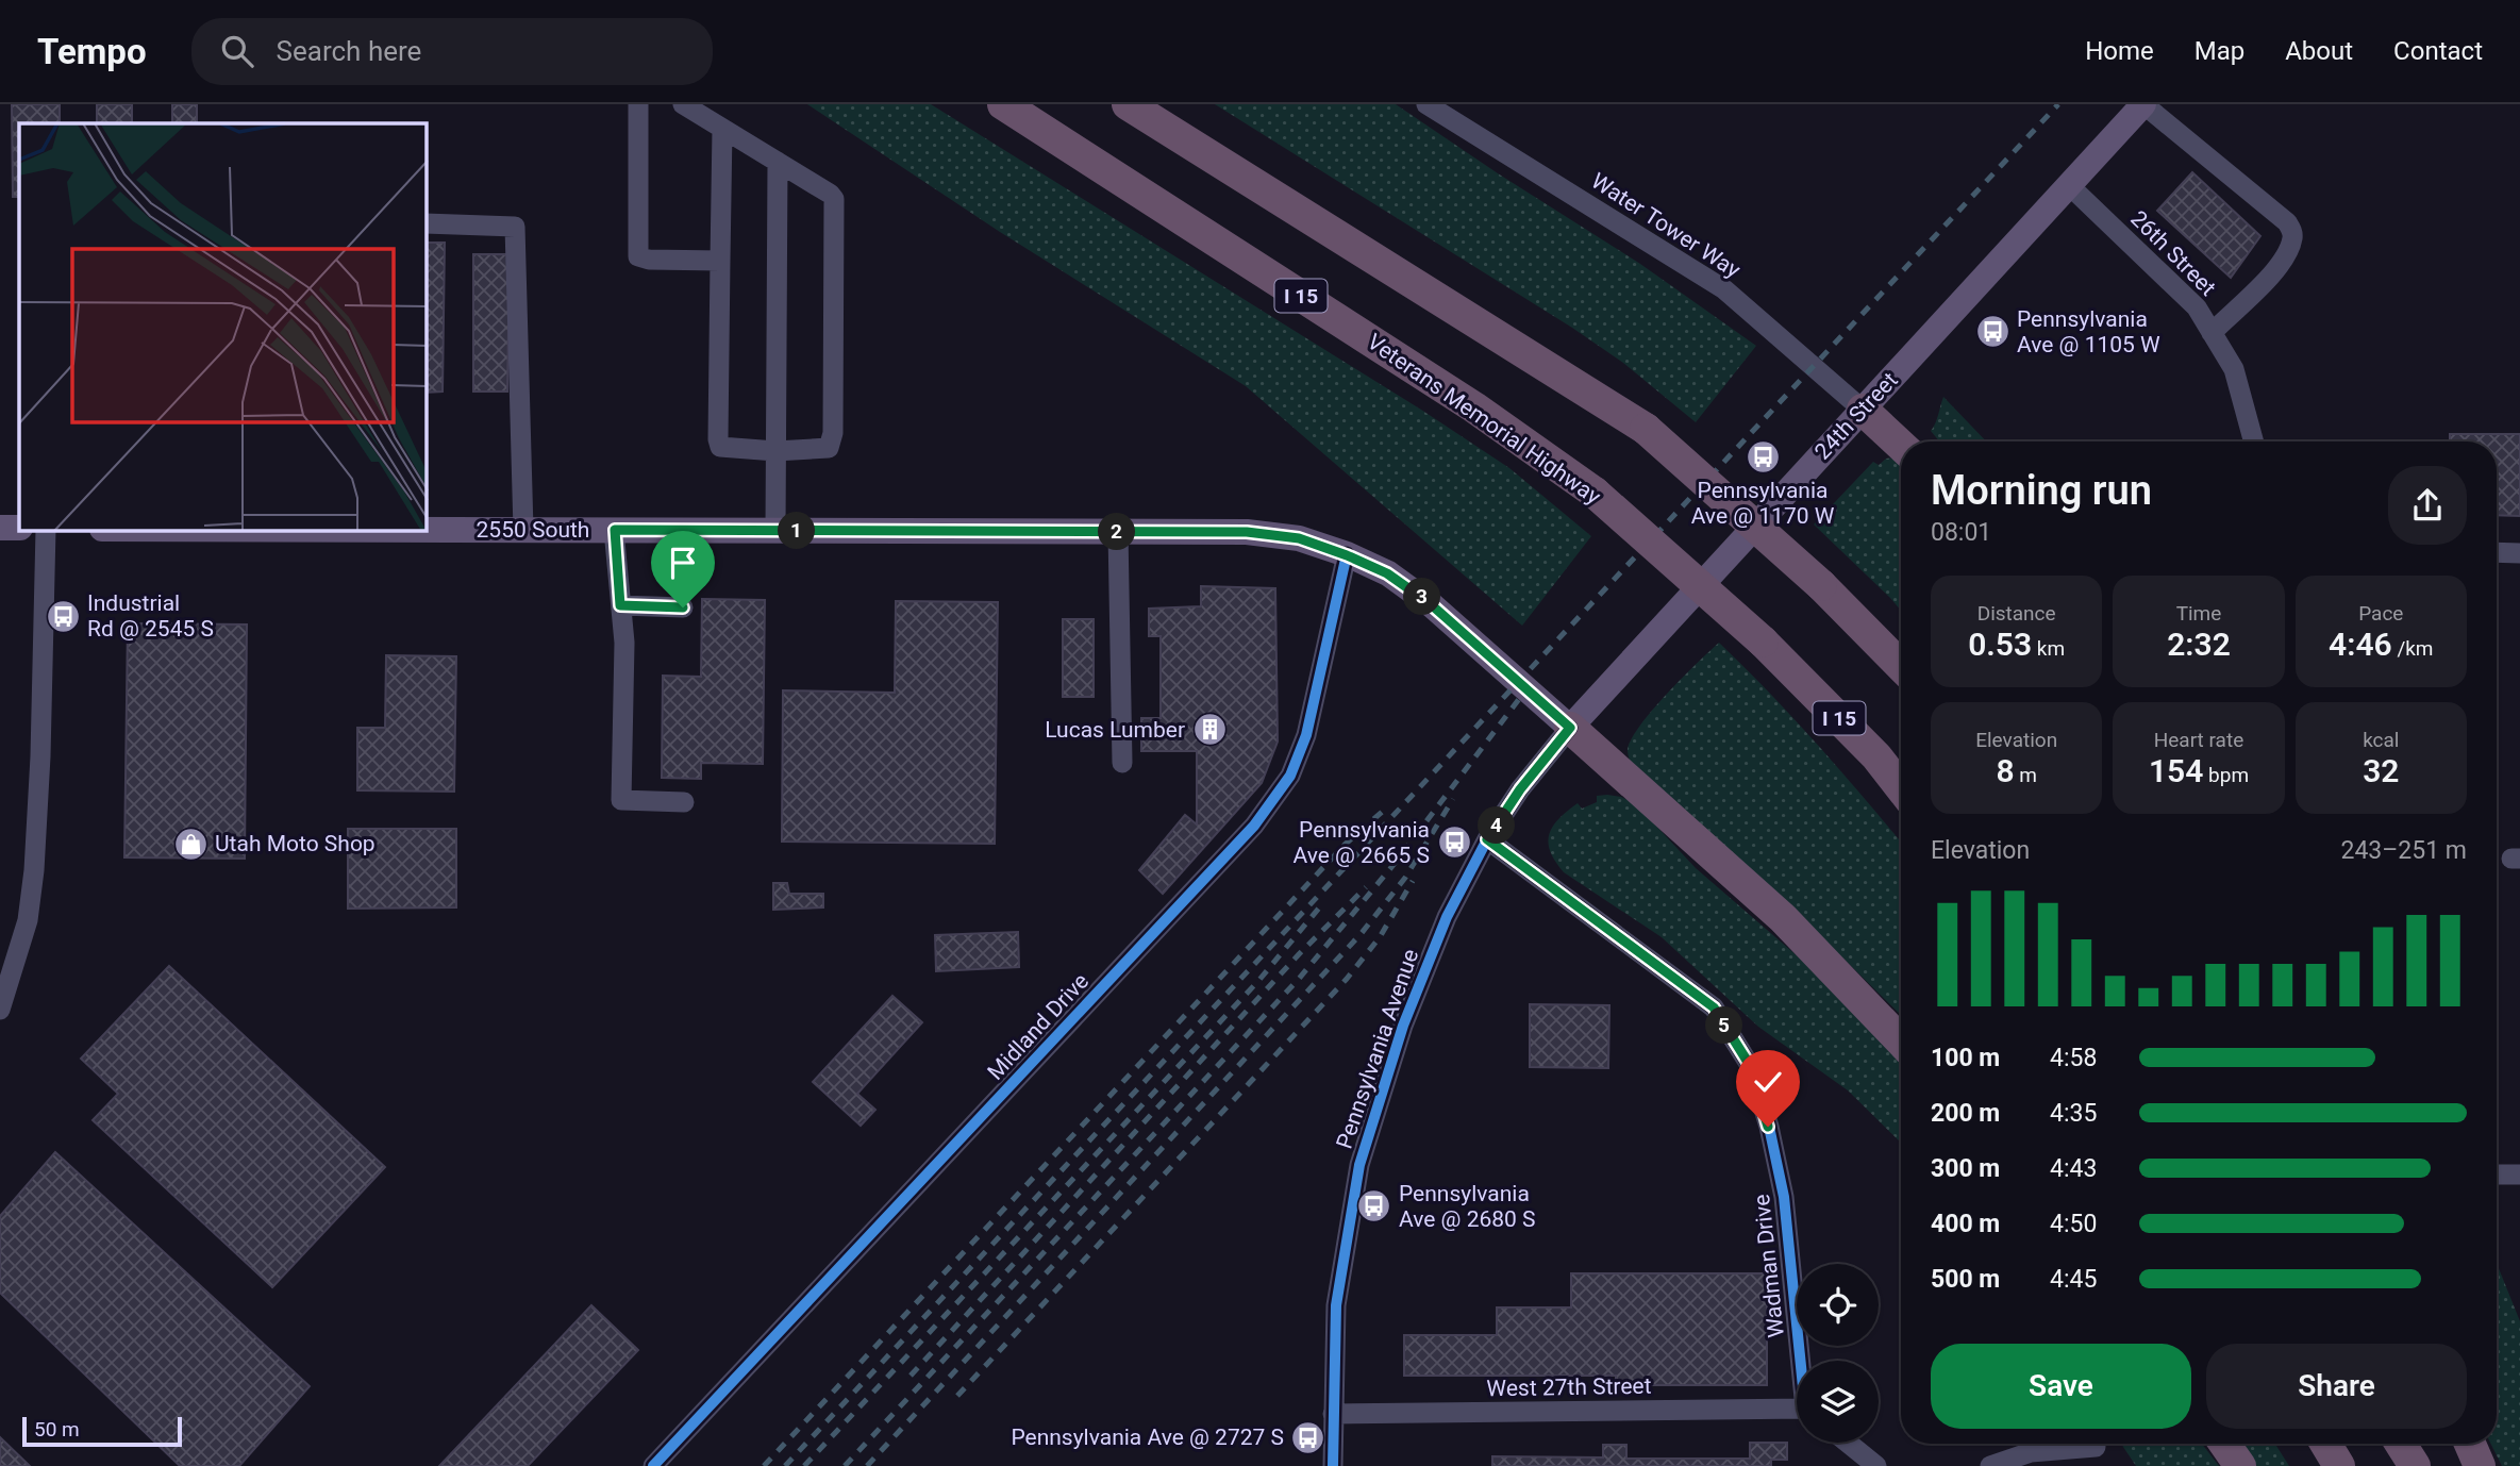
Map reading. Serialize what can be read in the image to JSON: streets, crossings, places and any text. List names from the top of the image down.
{
  "streets": {
    "highway": ["I 15", "Veterans Memorial Highway"],
    "main road": ["24th Street", "2550 South"],
    "street": [
      "Water Tower Way",
      "26th Street",
      "Midland Drive",
      "Pennsylvania Avenue",
      "Wadman Drive",
      "West 27th Street"
    ]
  },
  "crossings": [
    ["Water Tower Way", "24th Street"],
    ["26th Street", "24th Street"],
    ["24th Street", "2550 South"],
    ["24th Street", "Pennsylvania Avenue"],
    ["2550 South", "Midland Drive"],
    ["2550 South", "Pennsylvania Avenue"],
    ["Pennsylvania Avenue", "Wadman Drive"],
    ["Pennsylvania Avenue", "West 27th Street"]
  ],
  "places": {
    "bus stop": [
      "Pennsylvania Ave @ 1105 W",
      "Pennsylvania Ave @ 1170 W",
      "Industrial Rd @ 2545 S",
      "Pennsylvania Ave @ 2665 S",
      "Pennsylvania Ave @ 2680 S",
      "Pennsylvania Ave @ 2727 S"
    ],
    "building": ["Lucas Lumber"],
    "shop": ["Utah Moto Shop"]
  },
  "scale_bar": "50 m",
  "page": {
    "header": "Tempo",
    "search": "Search here",
    "nav": [
      "Home",
      "Map",
      "About",
      "Contact"
    ],
    "heading": ["Morning run", "08:01"],
    "pins": [
      "1",
      "2",
      "3",
      "4",
      "5"
    ],
    "stats": [
      ["Distance", "0.53 km"],
      ["Time", "2:32"],
      ["Pace", "4:46 /km"],
      ["Elevation", "8 m"],
      ["Heart rate", "154 bpm"],
      ["kcal", "32"]
    ],
    "chart": ["Elevation", "243–251 m"],
    "list": [
      {
        "name": "100 m",
        "note": "4:58"
      },
      {
        "name": "200 m",
        "note": "4:35"
      },
      {
        "name": "300 m",
        "note": "4:43"
      },
      {
        "name": "400 m",
        "note": "4:50"
      },
      {
        "name": "500 m",
        "note": "4:45"
      }
    ],
    "buttons": ["Save", "Share"],
    "scale": "50 m"
  }
}
